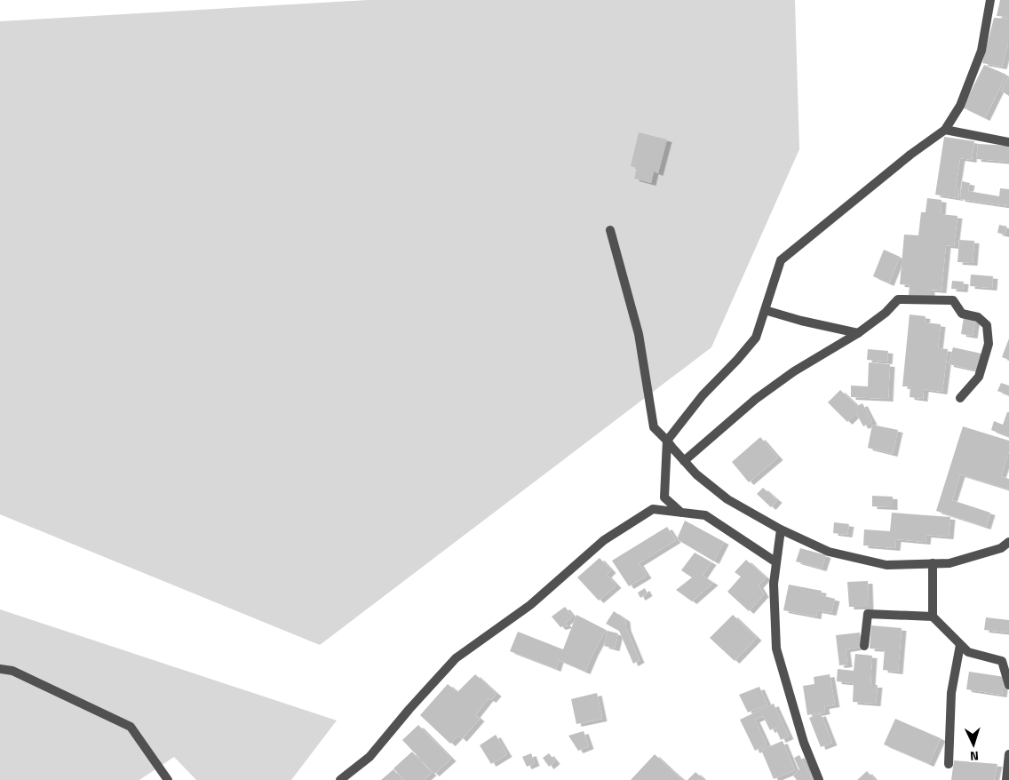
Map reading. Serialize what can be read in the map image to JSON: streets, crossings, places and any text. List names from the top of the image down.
{
  "north": "bottom"
}
